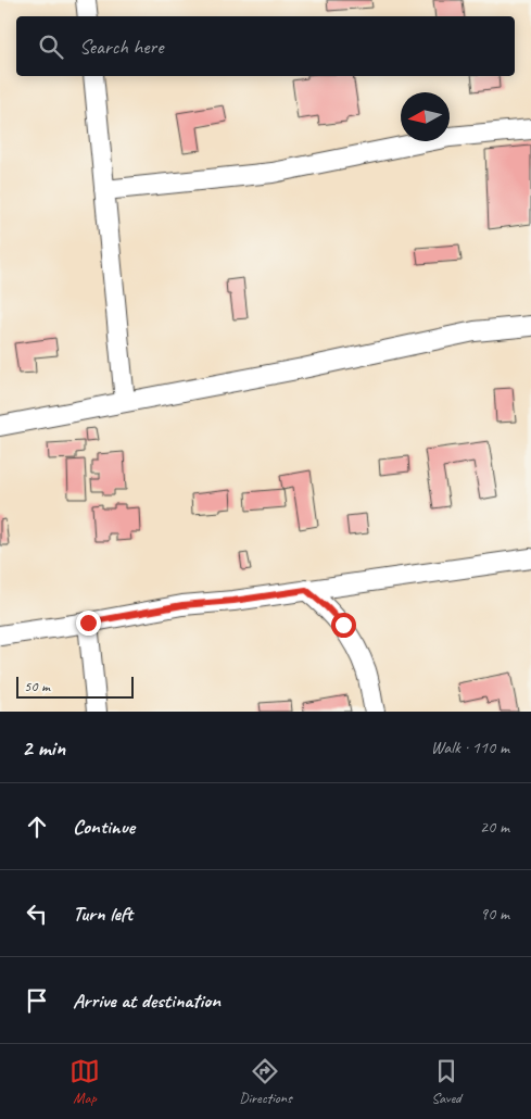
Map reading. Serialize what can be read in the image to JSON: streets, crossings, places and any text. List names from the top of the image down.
{
  "scale_bar": "50 m",
  "north": "left",
  "page": {
    "search": "Search here",
    "scale": "50 m",
    "heading": ["2 min", "Walk · 110 m"],
    "list": [
      ["Continue", "20 m"],
      ["Turn left", "90 m"],
      "Arrive at destination"
    ],
    "nav": ["Map", "Directions", "Saved"]
  }
}
